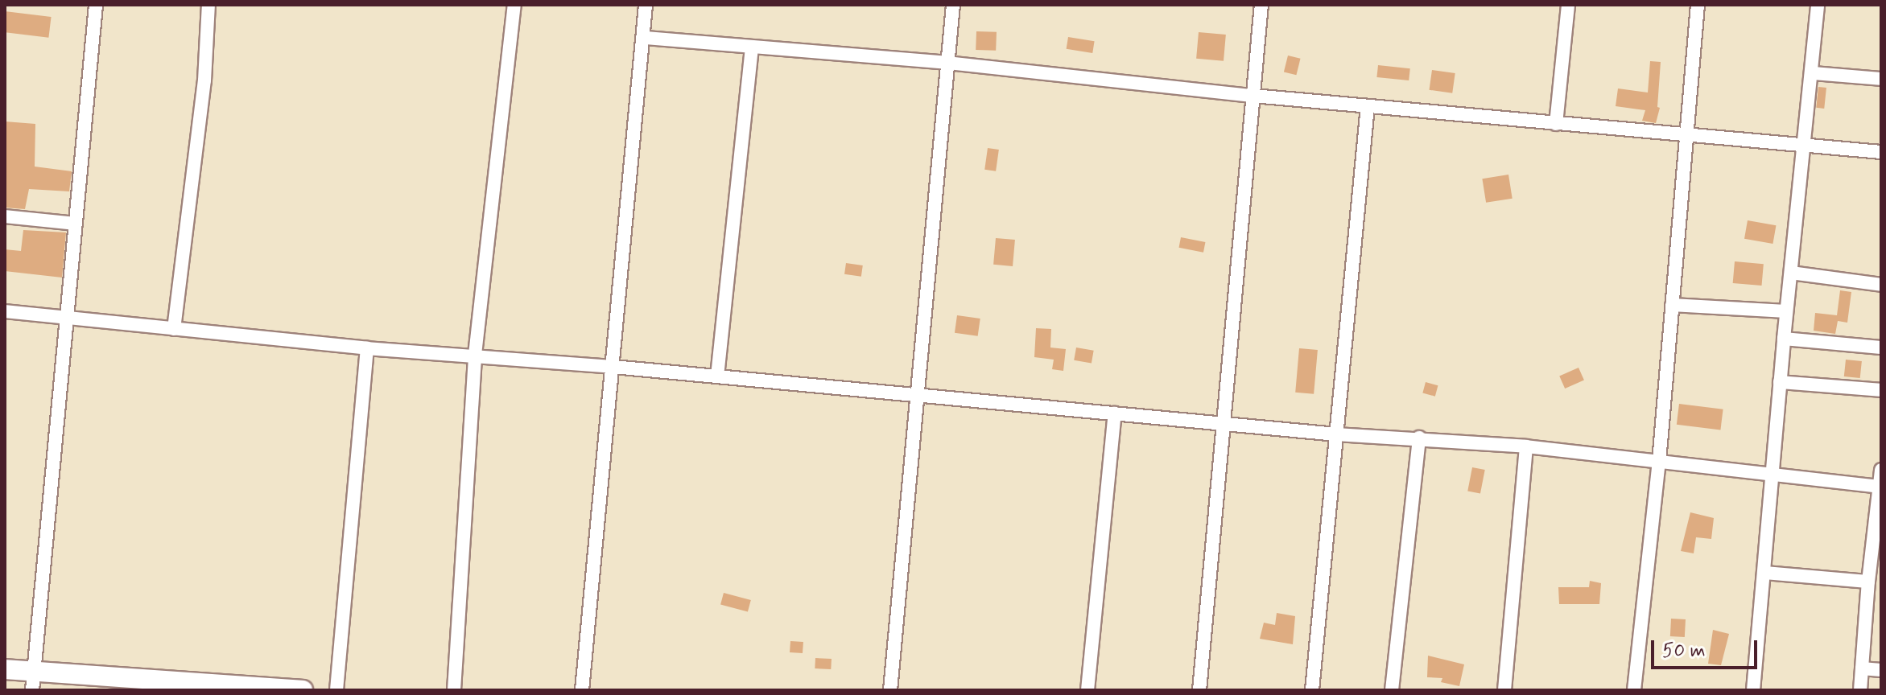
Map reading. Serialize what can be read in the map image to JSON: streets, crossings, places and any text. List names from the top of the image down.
{
  "scale_bar": "50 m"
}
